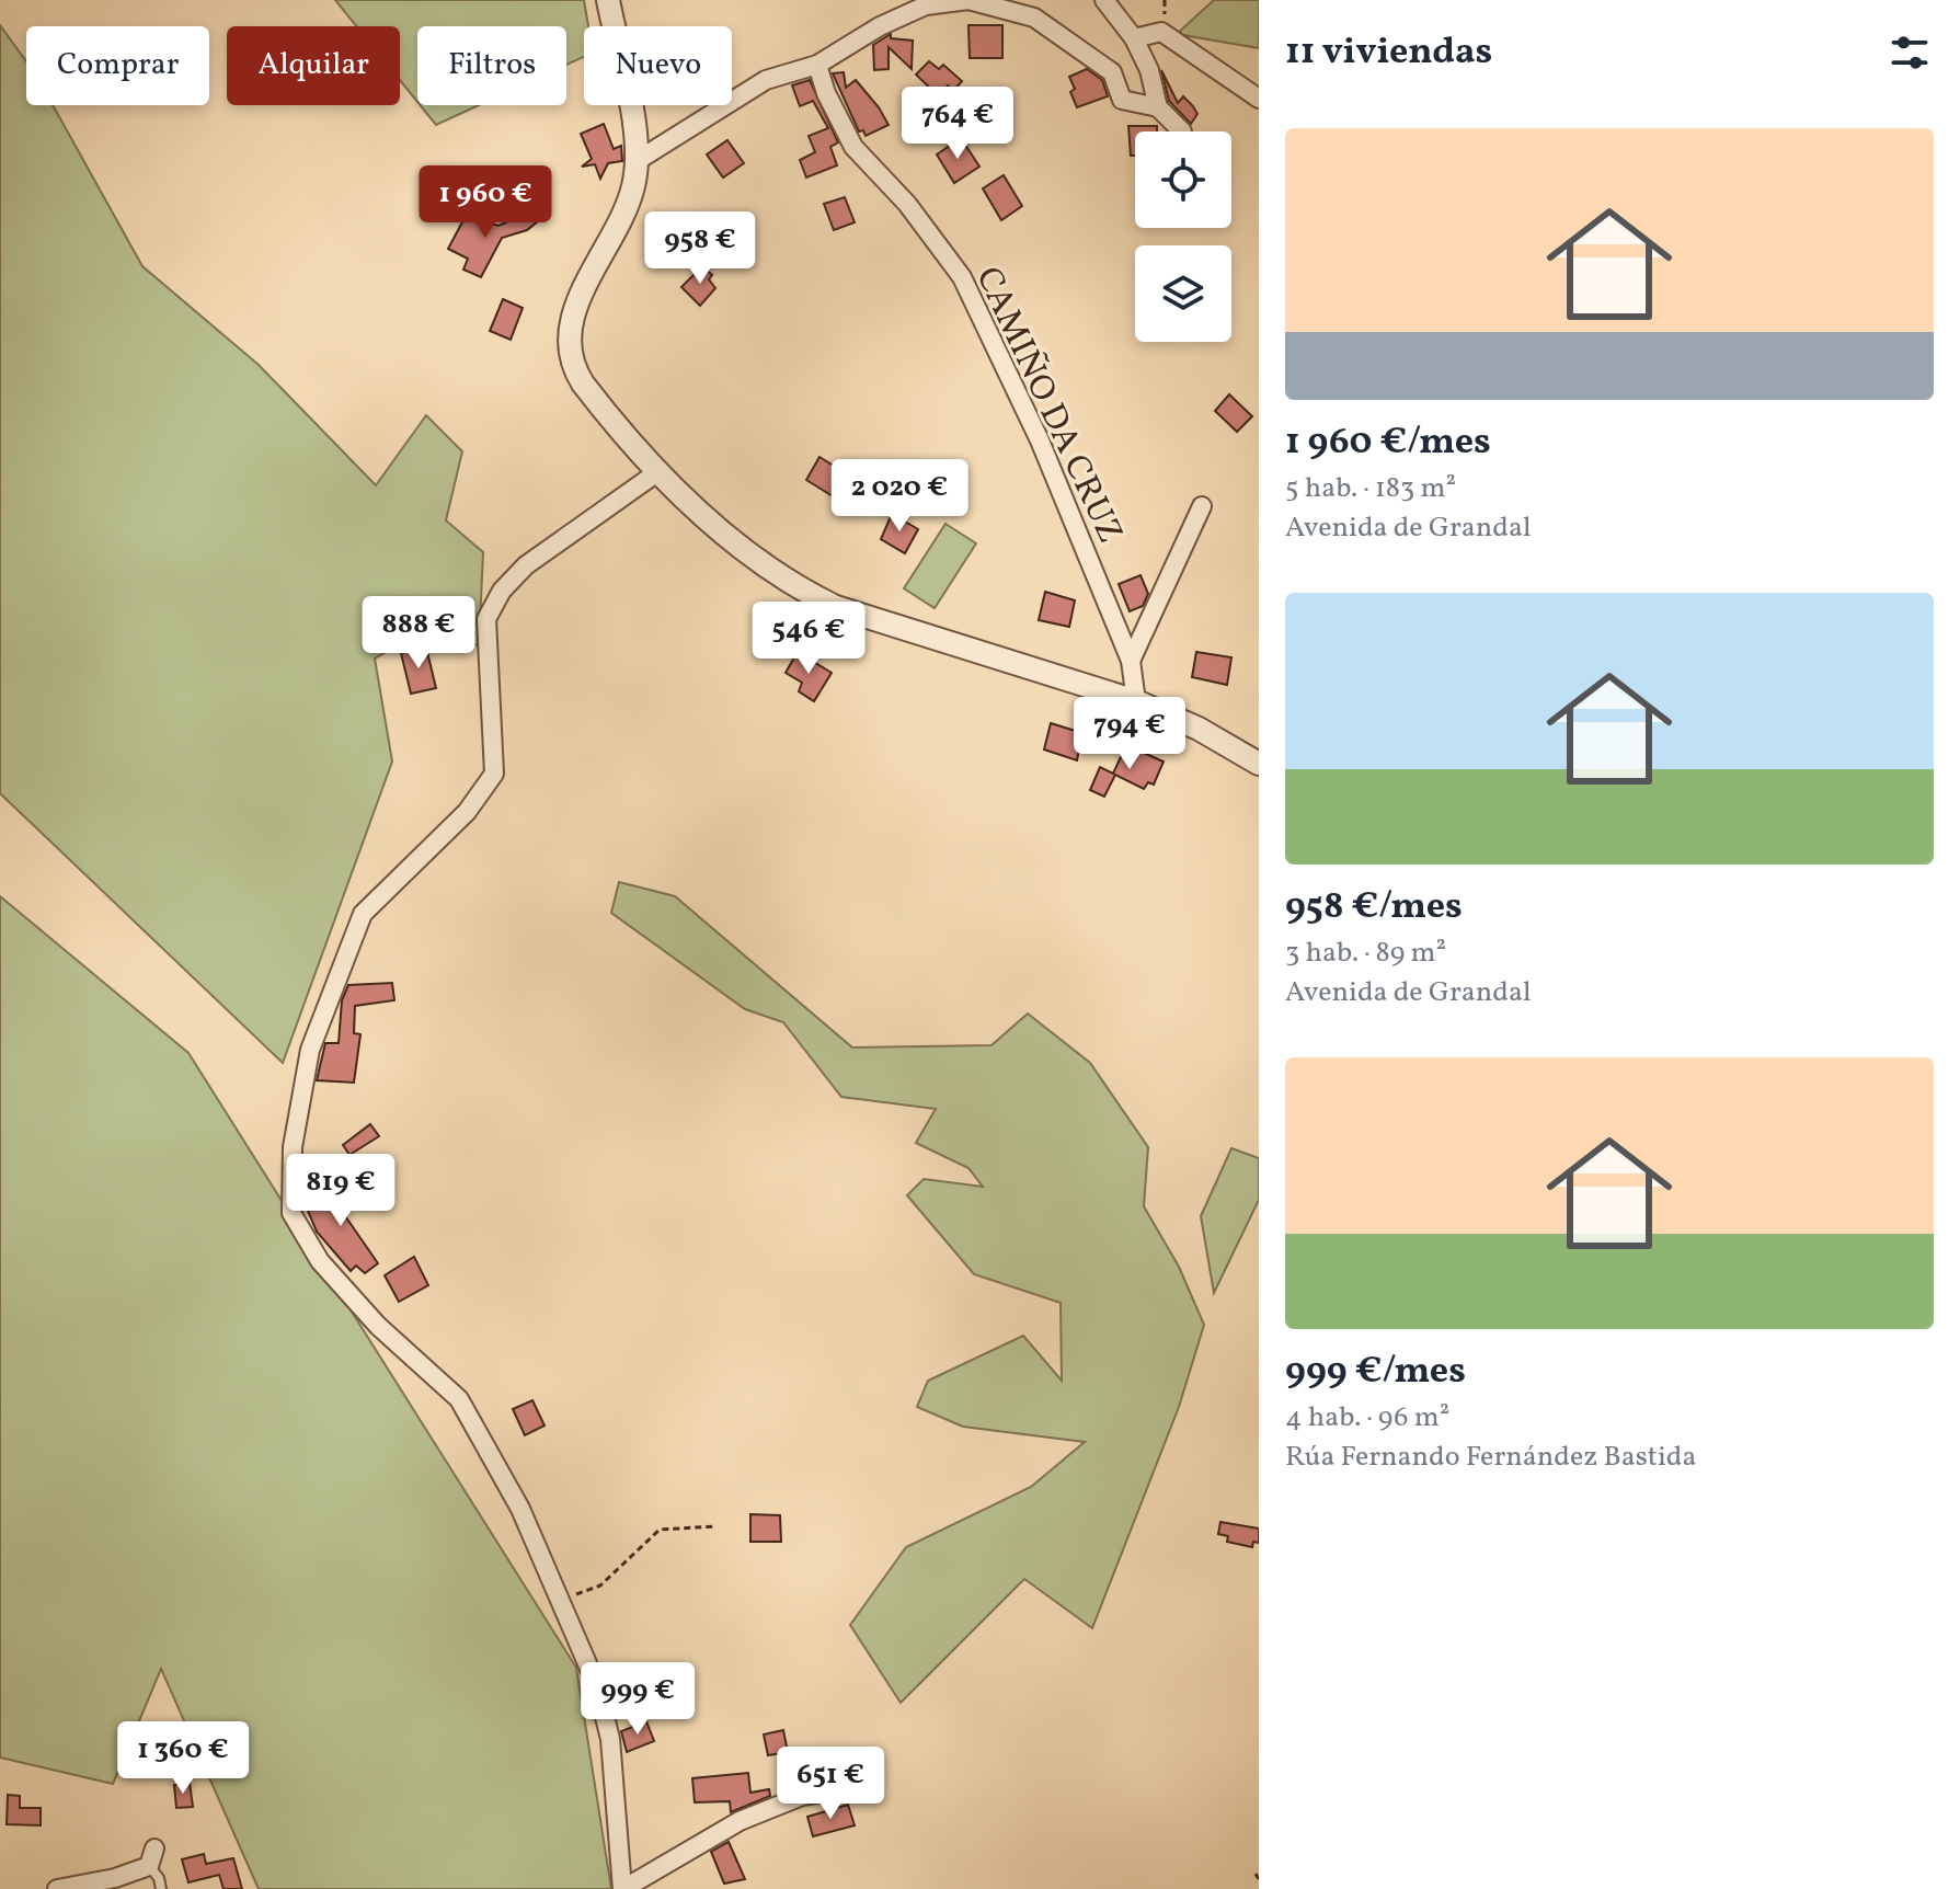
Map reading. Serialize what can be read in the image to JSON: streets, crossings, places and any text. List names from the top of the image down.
{
  "streets": {
    "street": ["CAMIÑO DA CRUZ"]
  },
  "page": {
    "heading": "11 viviendas",
    "chip": [
      "Comprar",
      "Alquilar",
      "Filtros",
      "Nuevo"
    ],
    "price": [
      "764 €",
      "1 960 €",
      "958 €",
      "2 020 €",
      "888 €",
      "546 €",
      "794 €",
      "819 €",
      "999 €",
      "1 360 €",
      "651 €"
    ],
    "list": [
      {
        "name": "1 960 €/mes",
        "note": "5 hab. · 183 m² · Avenida de Grandal"
      },
      {
        "name": "958 €/mes",
        "note": "3 hab. · 89 m² · Avenida de Grandal"
      },
      {
        "name": "999 €/mes",
        "note": "4 hab. · 96 m² · Rúa Fernando Fernández Bastida"
      }
    ]
  }
}
